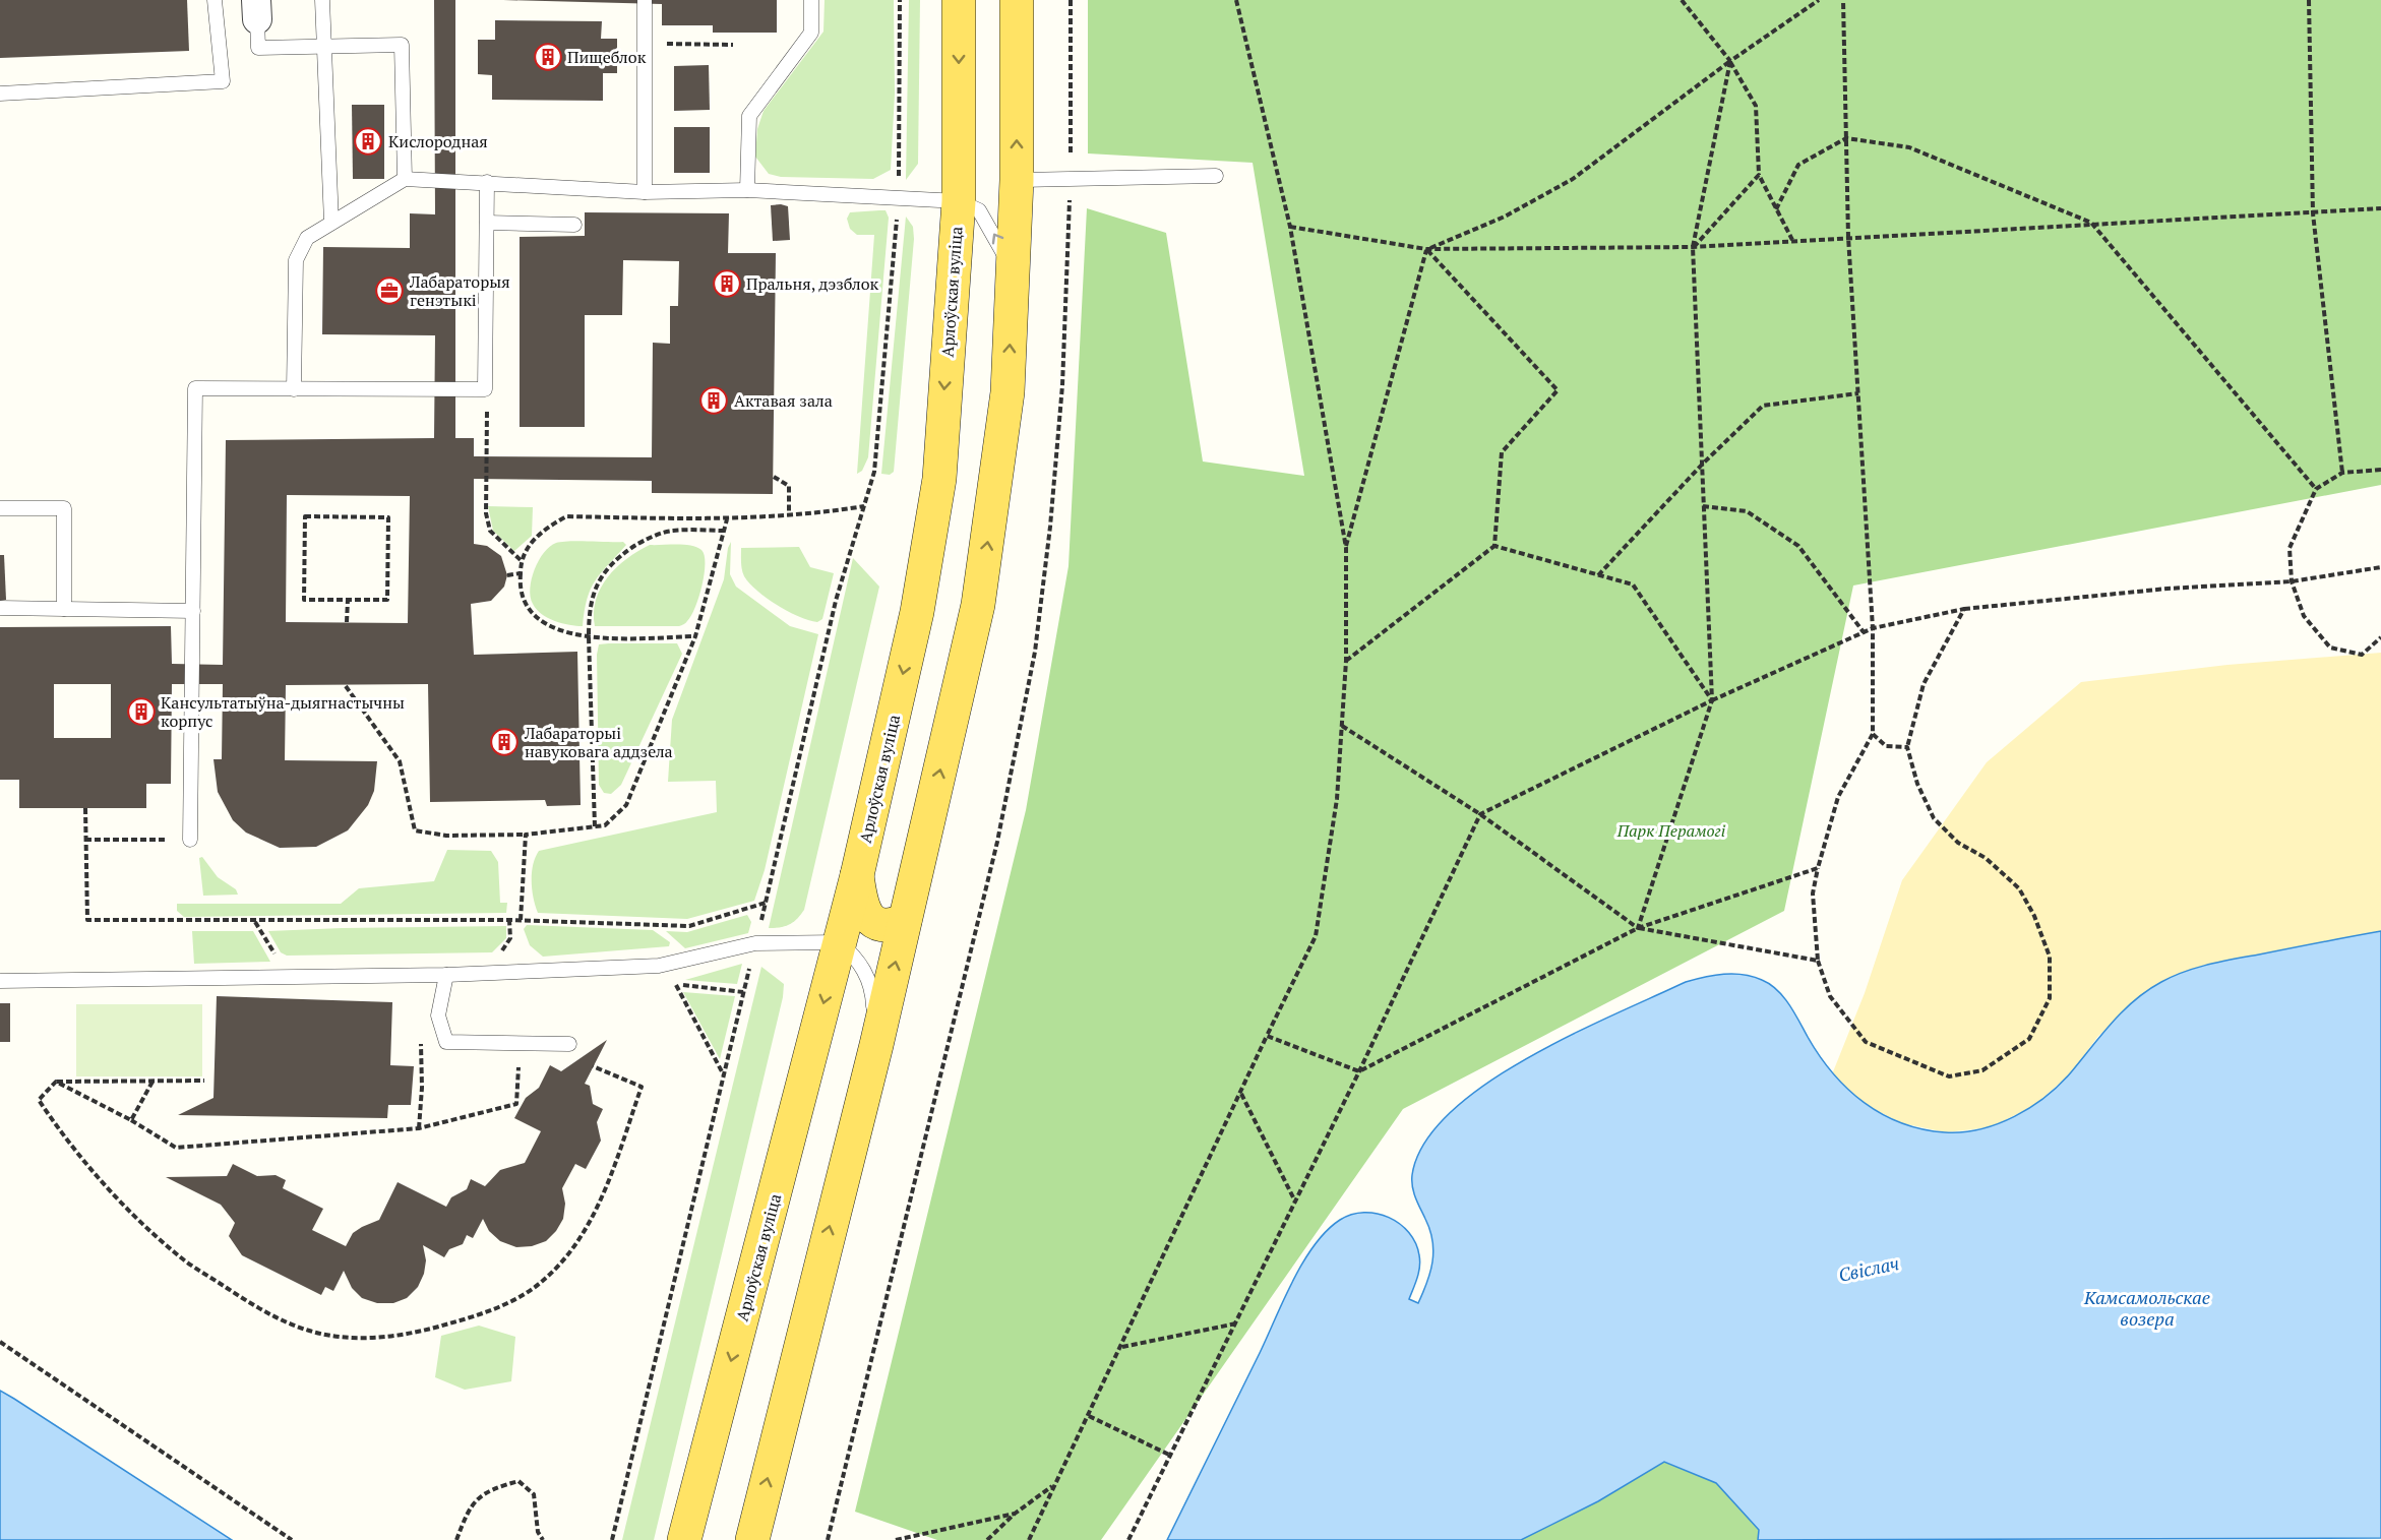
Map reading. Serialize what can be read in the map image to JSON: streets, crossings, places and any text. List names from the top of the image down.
{
  "streets": {
    "main road": ["Арлоўская вуліца"]
  },
  "water": ["Свіслач", "Камсамольскае возера"],
  "parks": ["Парк Перамогі"],
  "places": {
    "building": [
      "Пищеблок",
      "Кислородная",
      "Пральня, дэзблок",
      "Актавая зала",
      "Кансультатыўна-дыягнастычны корпус",
      "Лабараторыі навуковага аддзела"
    ],
    "office": ["Лабараторыя генэтыкі"]
  }
}
